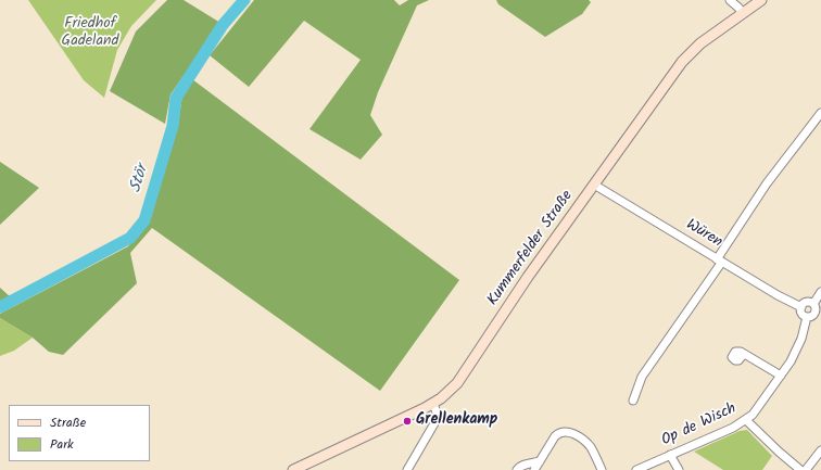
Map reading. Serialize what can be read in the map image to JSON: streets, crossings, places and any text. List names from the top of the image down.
{
  "streets": {
    "street": ["Würen", "Kummerfelder Straße", "Op de Wisch"]
  },
  "crossings": [
    ["Würen", "Kummerfelder Straße"],
    ["Würen", "Op de Wisch"]
  ],
  "water": ["Stör"],
  "parks": ["Friedhof Gadeland"],
  "places": ["Grellenkamp"],
  "legend": ["Straße", "Park"]
}
